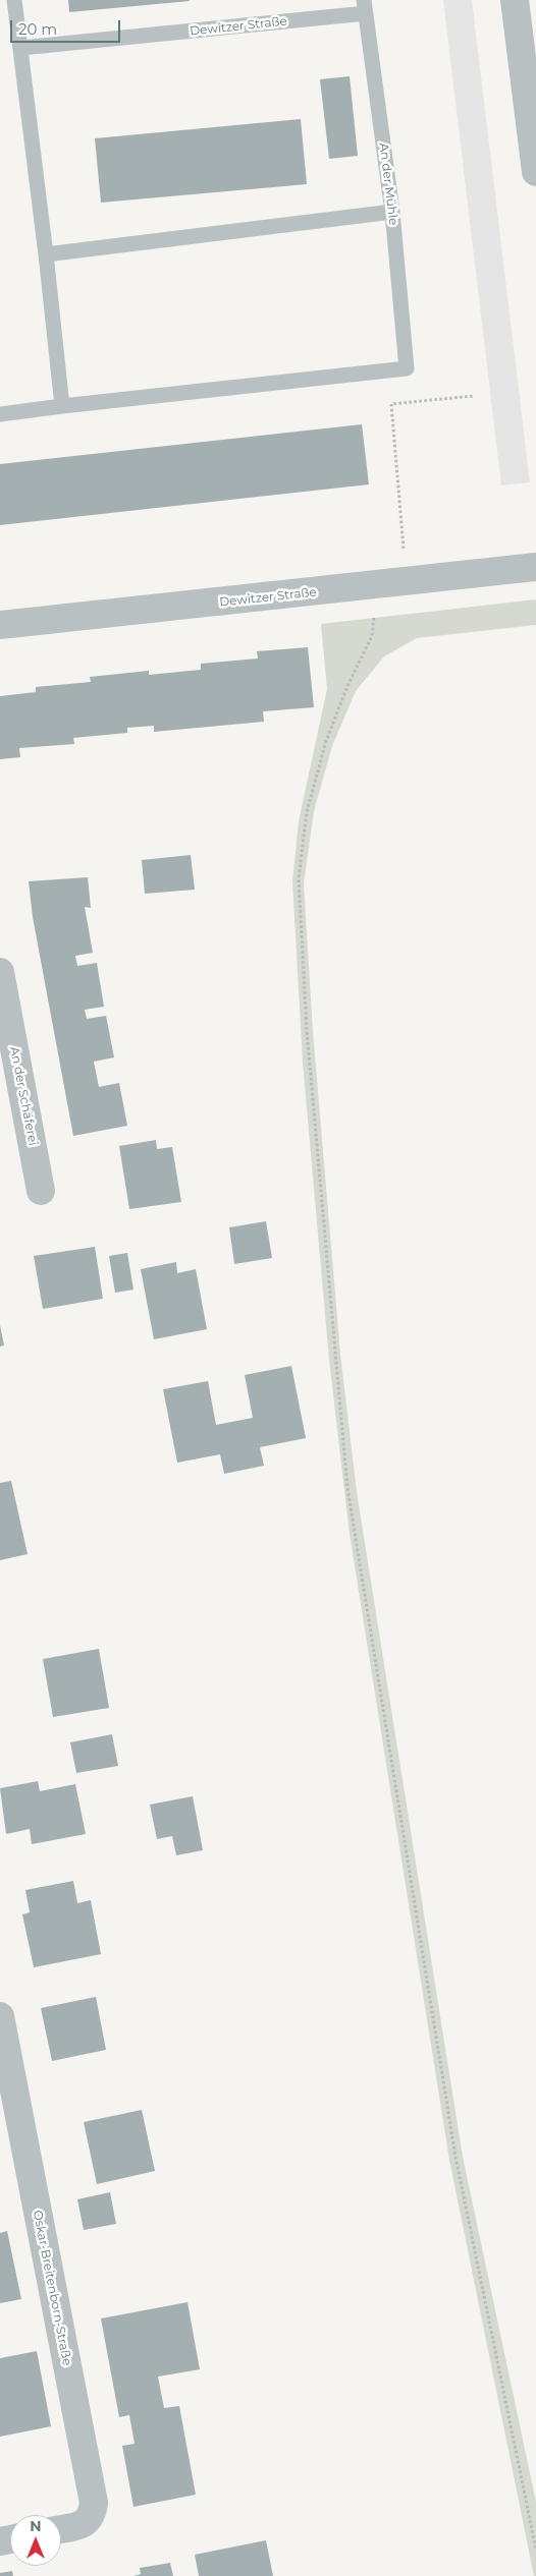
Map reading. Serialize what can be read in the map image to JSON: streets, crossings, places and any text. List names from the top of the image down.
{
  "streets": {
    "street": ["Dewitzer Straße", "An der Schäferei", "Oskar-Breitenborn-Straße"],
    "lane": ["An der Mühle"]
  },
  "crossings": [
    ["Dewitzer Straße", "An der Mühle"]
  ],
  "scale_bar": "20 m",
  "north": "top"
}
